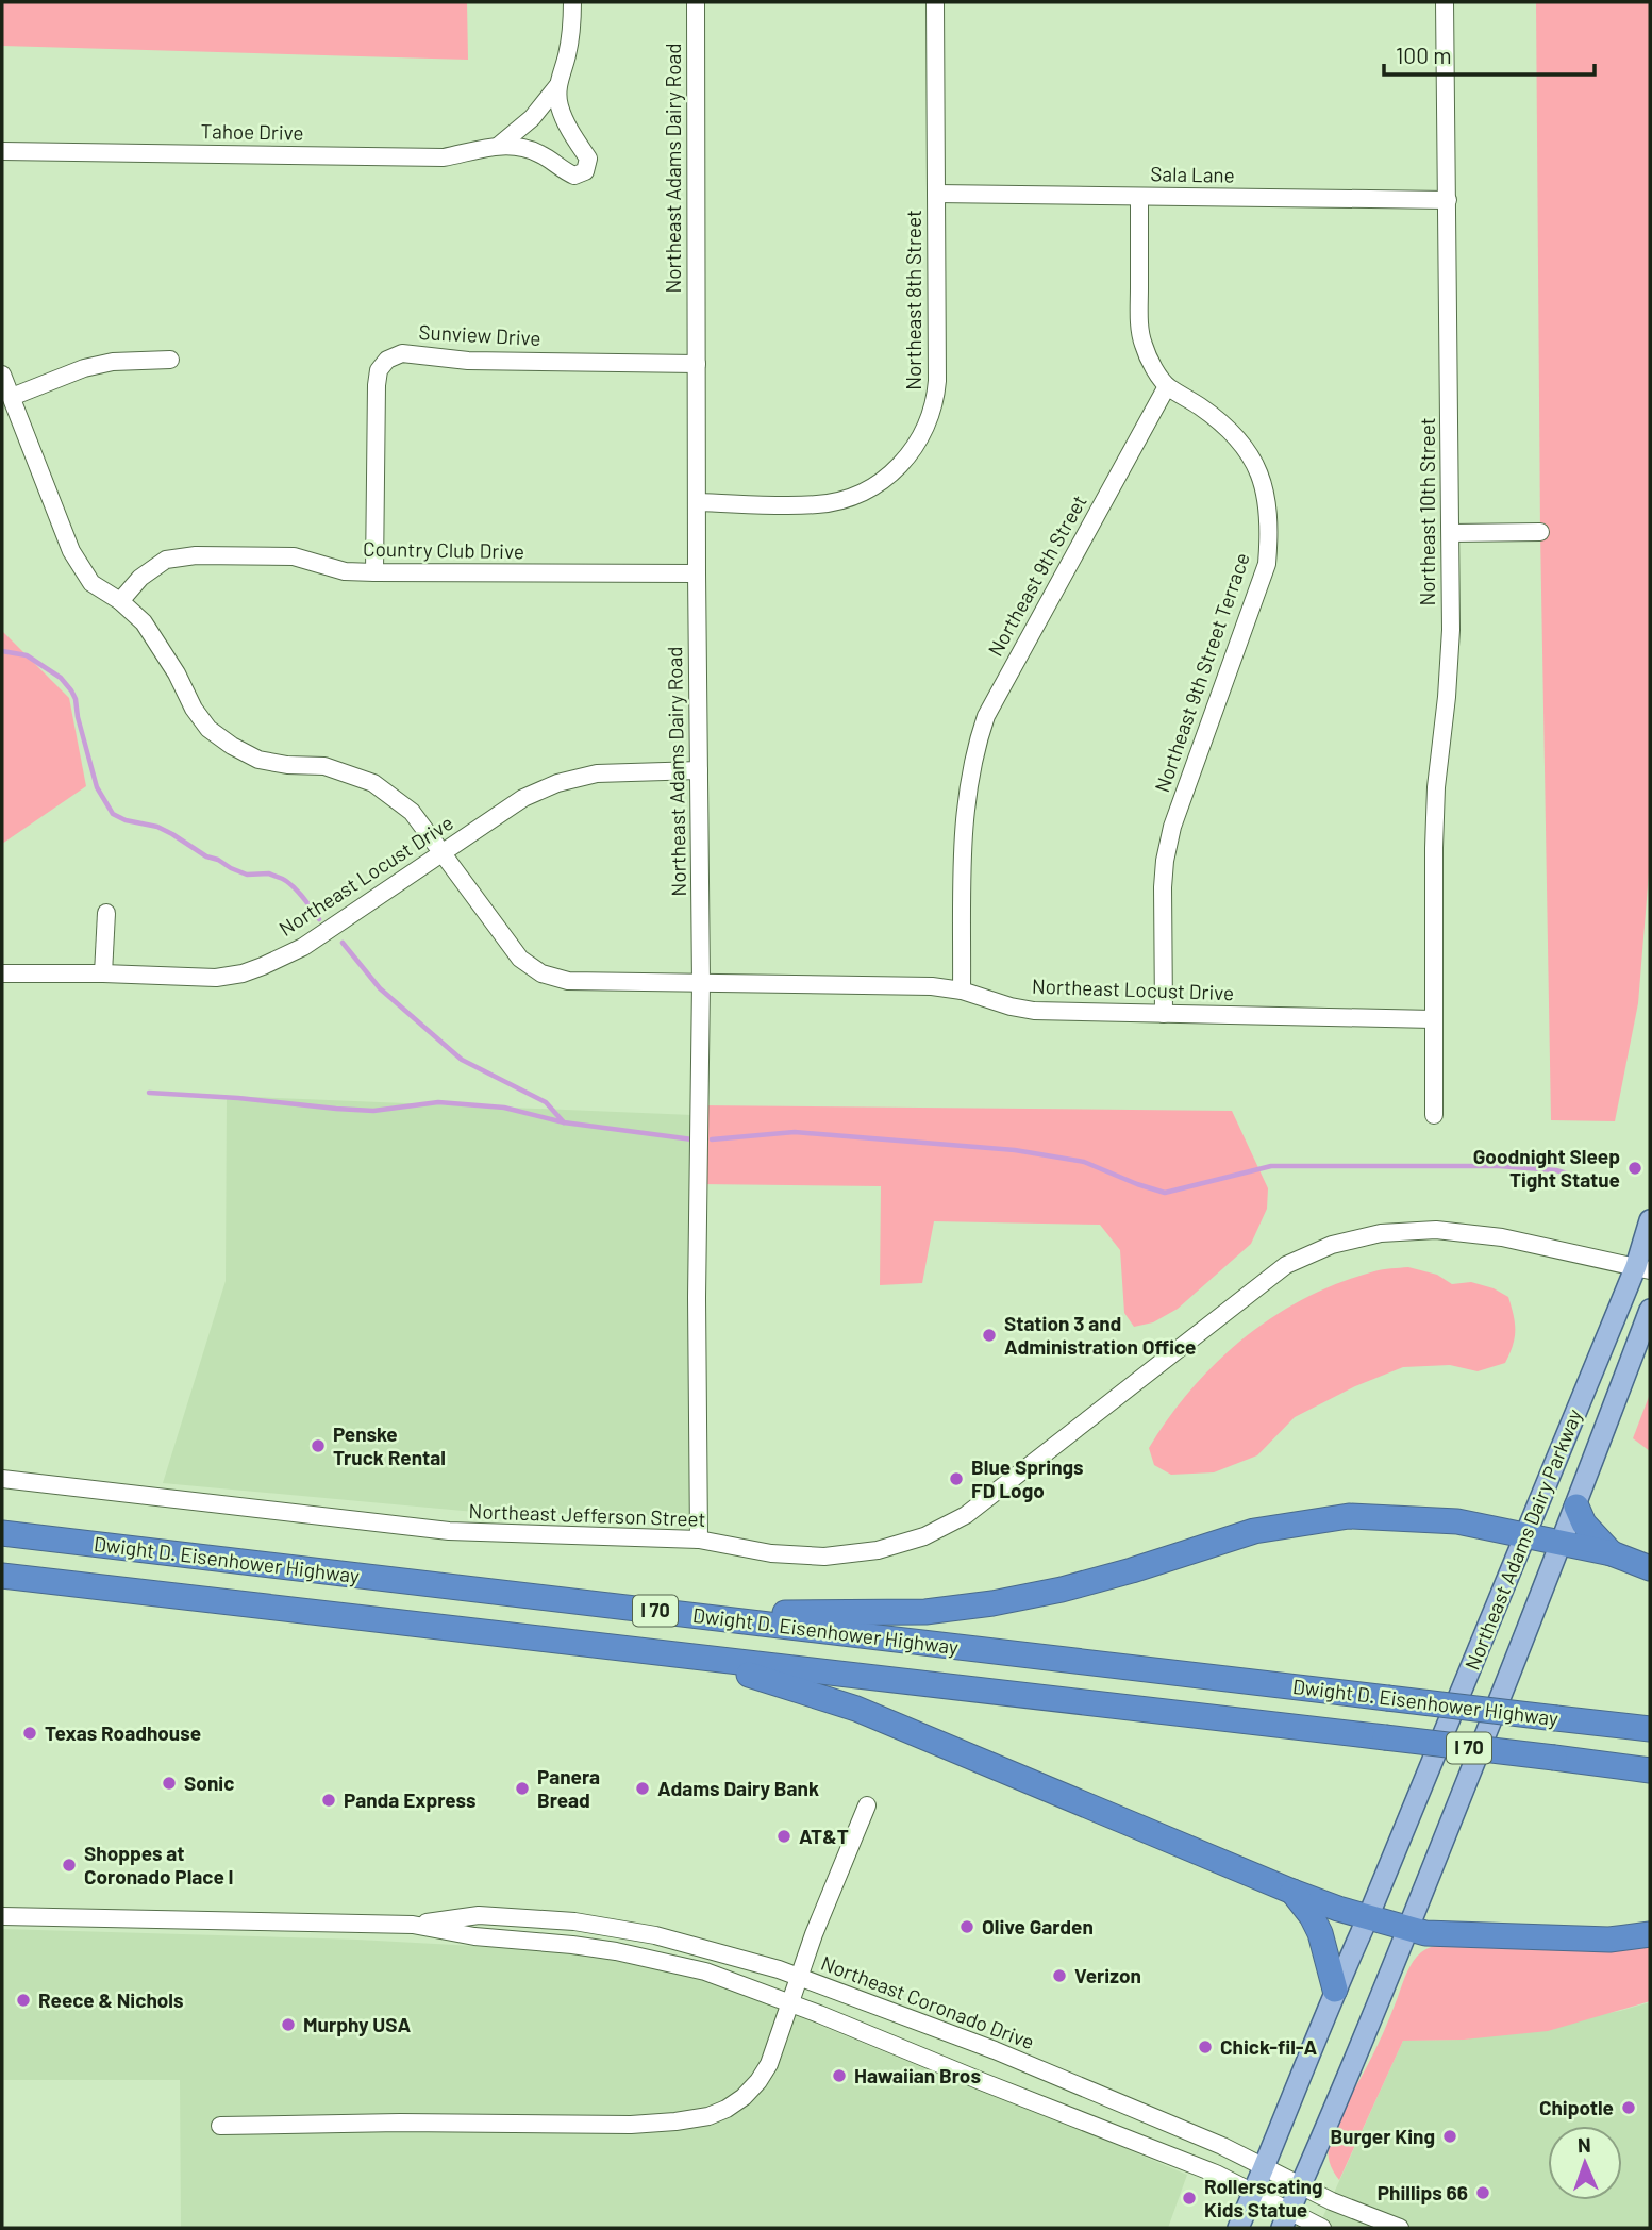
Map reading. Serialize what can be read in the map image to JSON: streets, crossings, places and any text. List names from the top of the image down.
{
  "streets": {
    "highway": ["Dwight D. Eisenhower Highway", "I 70"],
    "main road": ["Northeast Adams Dairy Parkway"],
    "street": [
      "Tahoe Drive",
      "Northeast Adams Dairy Road",
      "Sala Lane",
      "Northeast 8th Street",
      "Sunview Drive",
      "Northeast 10th Street",
      "Country Club Drive",
      "Northeast 9th Street",
      "Northeast 9th Street Terrace",
      "Northeast Locust Drive",
      "Northeast Jefferson Street",
      "Northeast Coronado Drive"
    ]
  },
  "crossings": [
    ["Northeast Adams Dairy Road", "Northeast 8th Street"],
    ["Northeast Adams Dairy Road", "Sunview Drive"],
    ["Northeast Adams Dairy Road", "Country Club Drive"],
    ["Northeast Adams Dairy Road", "Northeast Locust Drive"],
    ["Northeast Adams Dairy Road", "Northeast Jefferson Street"],
    ["Sala Lane", "Northeast 8th Street"],
    ["Sala Lane", "Northeast 10th Street"],
    ["Sunview Drive", "Country Club Drive"],
    ["Northeast 10th Street", "Northeast Locust Drive"],
    ["Country Club Drive", "Northeast Locust Drive"],
    ["Northeast 9th Street", "Northeast 9th Street Terrace"],
    ["Northeast 9th Street", "Northeast Locust Drive"],
    ["Northeast 9th Street Terrace", "Northeast Locust Drive"],
    ["Northeast Jefferson Street", "Northeast Adams Dairy Parkway"],
    ["Northeast Adams Dairy Parkway", "Northeast Coronado Drive"]
  ],
  "places": [
    "Goodnight Sleep Tight Statue",
    "Station 3 and Administration Office",
    "Penske Truck Rental",
    "Blue Springs FD Logo",
    "Texas Roadhouse",
    "Sonic",
    "Panera Bread",
    "Adams Dairy Bank",
    "Panda Express",
    "AT&T",
    "Shoppes at Coronado Place I",
    "Olive Garden",
    "Verizon",
    "Reece & Nichols",
    "Murphy USA",
    "Chick-fil-A",
    "Hawaiian Bros",
    "Chipotle",
    "Burger King",
    "Phillips 66",
    "Rollerscating Kids Statue"
  ],
  "scale_bar": "100 m",
  "north": "top"
}
